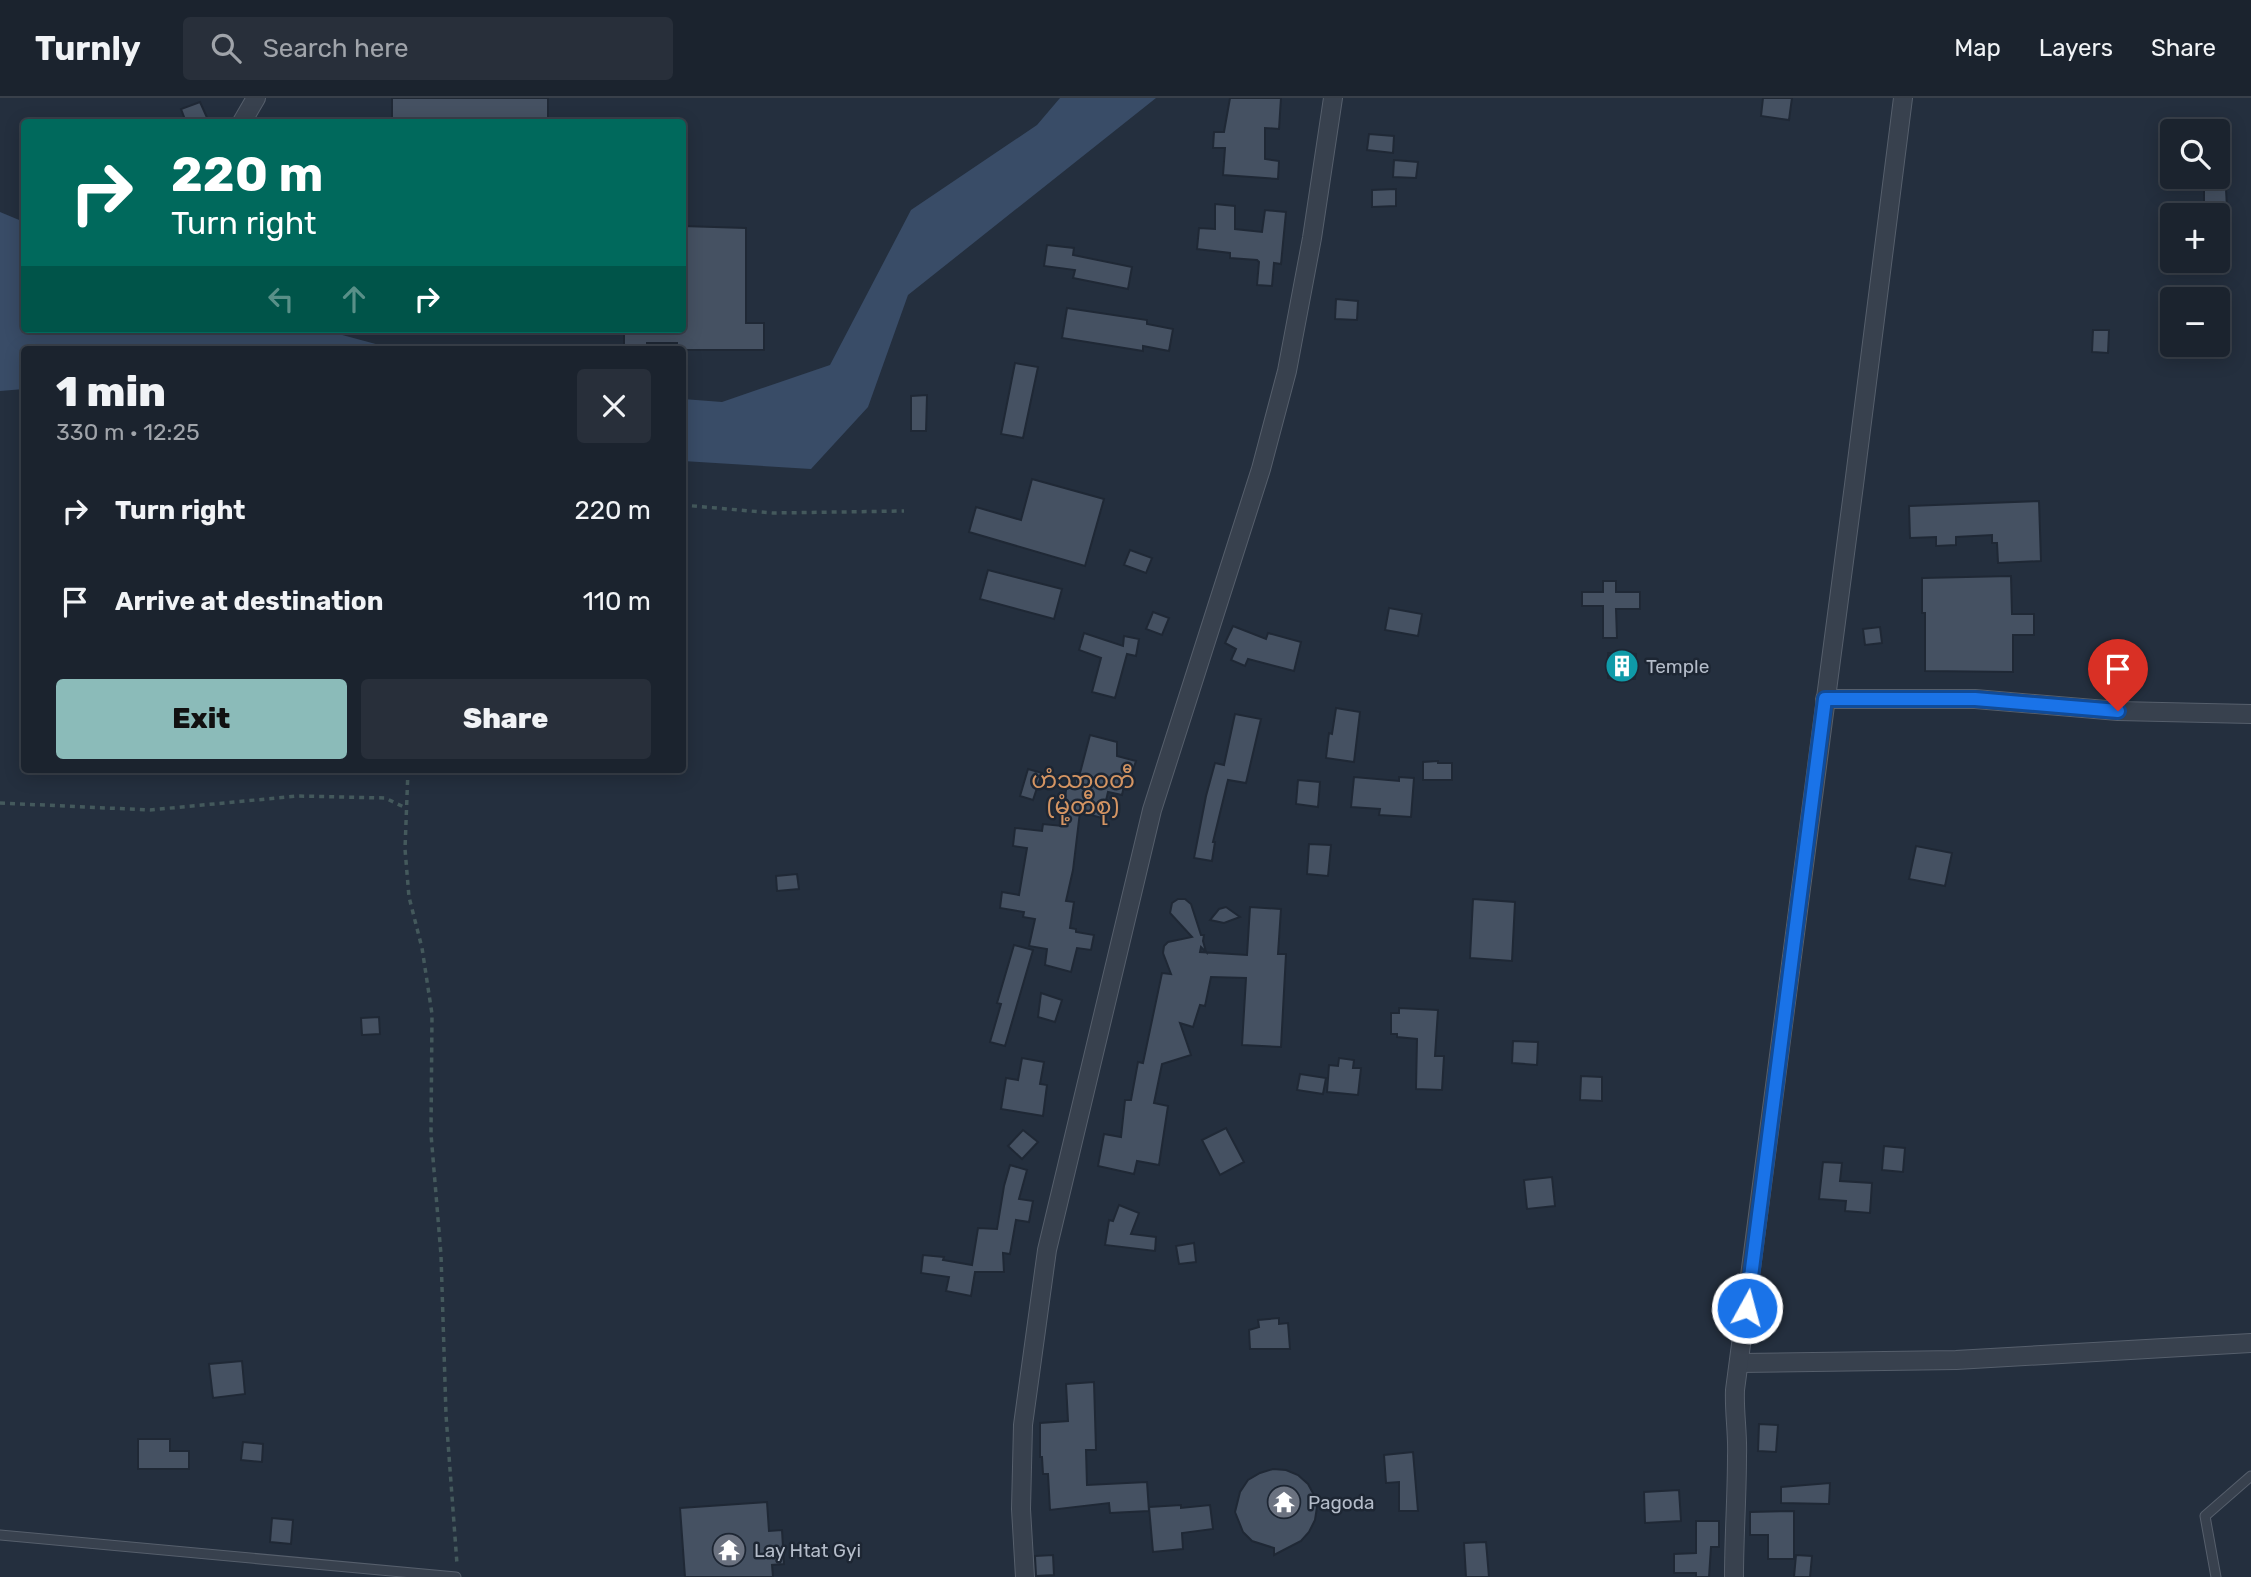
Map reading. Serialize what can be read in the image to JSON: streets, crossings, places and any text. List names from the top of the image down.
{
  "districts": ["ဟံသာဝတီ (မုံ့တီစု)"],
  "places": {
    "building": ["Temple"],
    "temple": ["Pagoda", "Lay Htat Gyi"]
  },
  "page": {
    "header": "Turnly",
    "search": "Search here",
    "nav": ["Map", "Layers", "Share"],
    "map_buttons": ["+", "−"],
    "turn": ["220 m", "Turn right"],
    "heading": ["1 min", "330 m · 12:25"],
    "list": [
      {
        "name": "Turn right",
        "value": "220 m"
      },
      {
        "name": "Arrive at destination",
        "value": "110 m"
      }
    ],
    "buttons": ["Exit", "Share"]
  }
}
